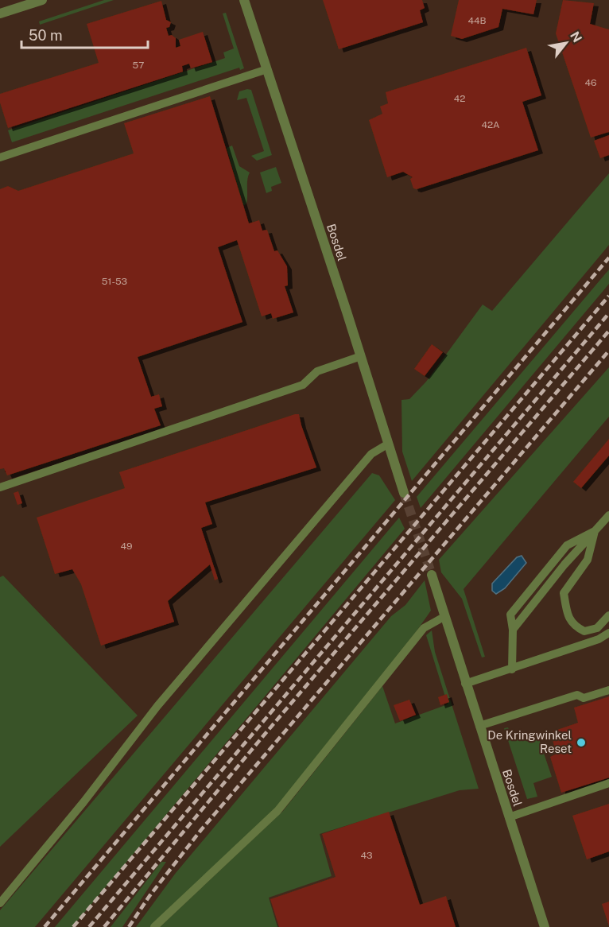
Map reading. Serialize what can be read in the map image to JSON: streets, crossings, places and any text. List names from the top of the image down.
{
  "streets": {
    "street": ["Bosdel"]
  },
  "places": ["De Kringwinkel Reset"],
  "house_numbers": [
    "44B",
    "57",
    "46",
    "42",
    "42A",
    "51-53",
    "49",
    "43"
  ],
  "scale_bar": "50 m",
  "north": "top right"
}
